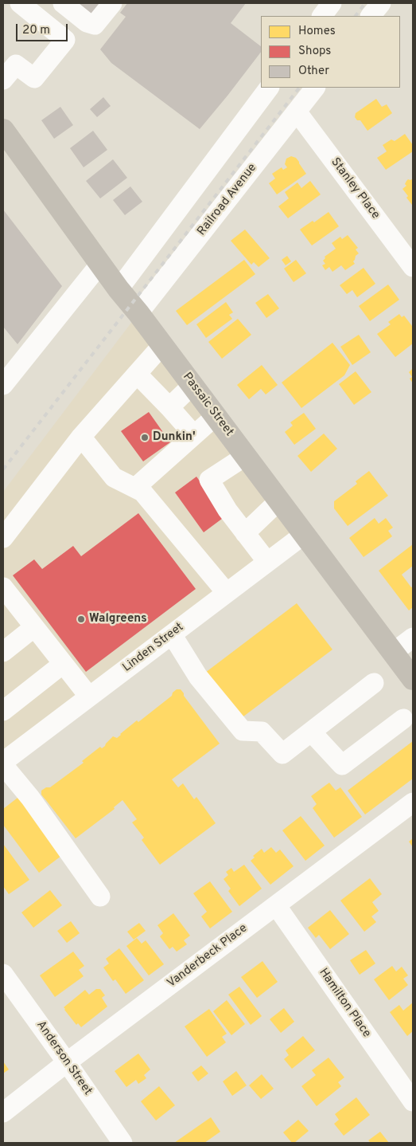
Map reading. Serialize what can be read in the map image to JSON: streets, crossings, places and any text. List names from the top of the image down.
{
  "streets": {
    "main road": ["Passaic Street"],
    "street": [
      "Stanley Place",
      "Railroad Avenue",
      "Linden Street",
      "Vanderbeck Place",
      "Hamilton Place",
      "Anderson Street"
    ]
  },
  "crossings": [
    ["Stanley Place", "Railroad Avenue"],
    ["Railroad Avenue", "Passaic Street"],
    ["Passaic Street", "Linden Street"],
    ["Vanderbeck Place", "Hamilton Place"],
    ["Vanderbeck Place", "Anderson Street"]
  ],
  "places": ["Dunkin'", "Walgreens"],
  "legend": ["Homes", "Shops", "Other"],
  "scale_bar": "20 m"
}
